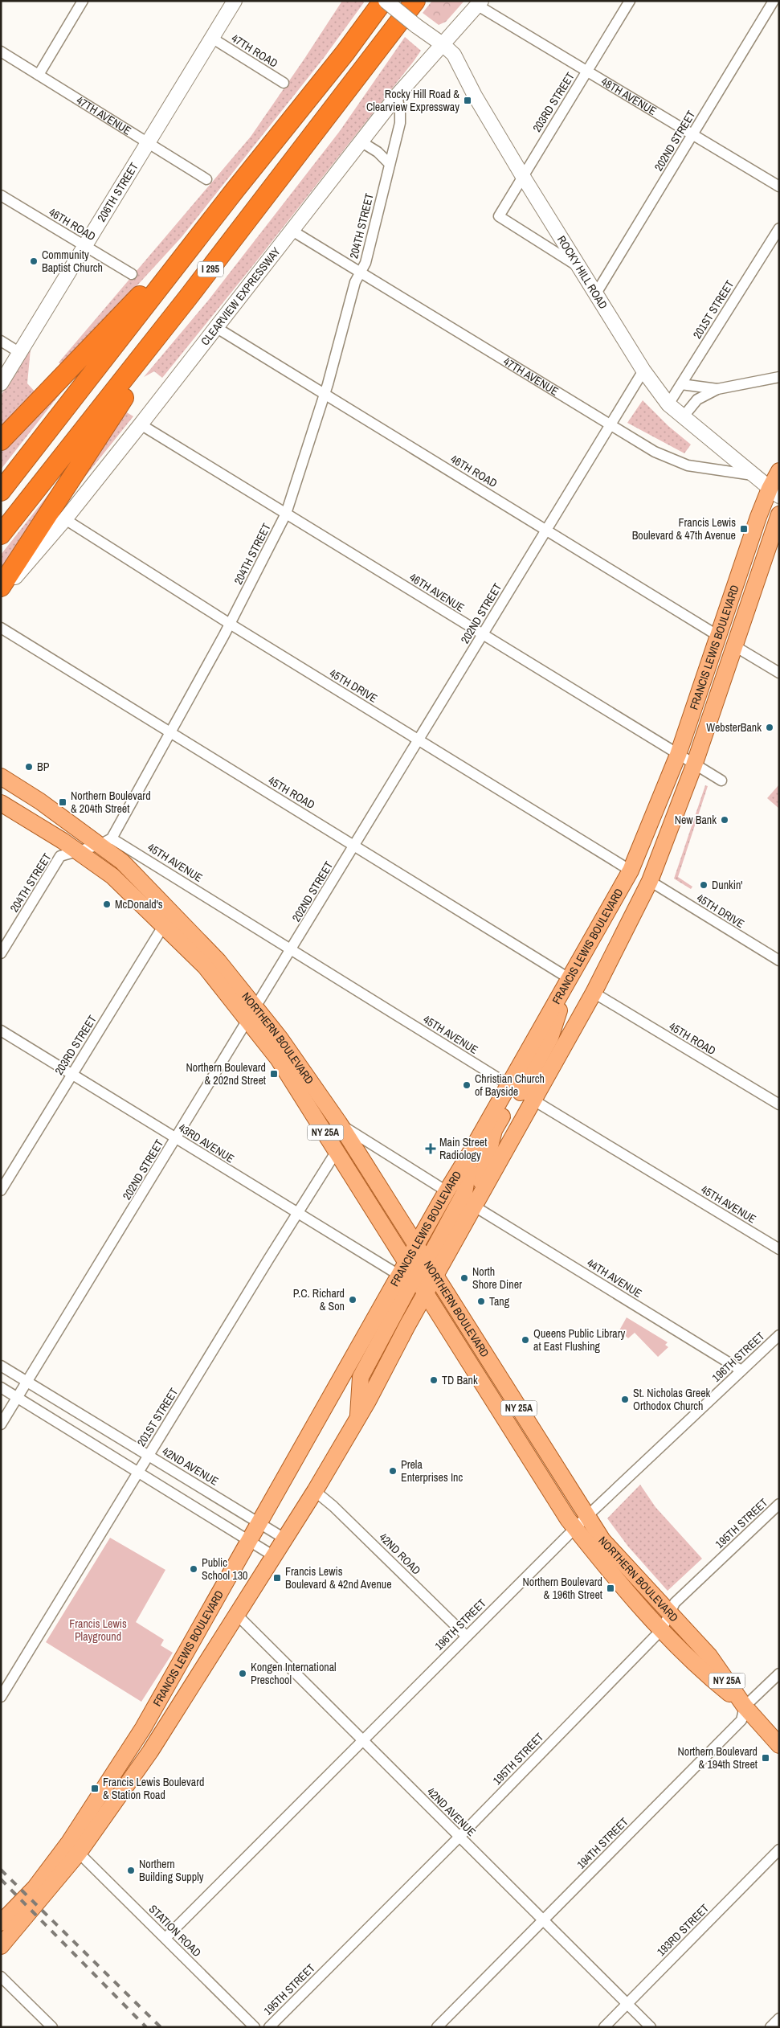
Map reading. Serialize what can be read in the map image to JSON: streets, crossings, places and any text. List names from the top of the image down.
{
  "streets": {
    "highway": ["I 295"],
    "main road": ["FRANCIS LEWIS BOULEVARD", "NORTHERN BOULEVARD", "NY 25A"],
    "street": [
      "47TH ROAD",
      "48TH AVENUE",
      "203RD STREET",
      "47TH AVENUE",
      "202ND STREET",
      "206TH STREET",
      "46TH ROAD",
      "204TH STREET",
      "ROCKY HILL ROAD",
      "CLEARVIEW EXPRESSWAY",
      "201ST STREET",
      "46TH AVENUE",
      "45TH DRIVE",
      "45TH ROAD",
      "45TH AVENUE",
      "43RD AVENUE",
      "44TH AVENUE",
      "196TH STREET",
      "42ND AVENUE",
      "195TH STREET",
      "42ND ROAD",
      "194TH STREET",
      "193RD STREET",
      "STATION ROAD"
    ]
  },
  "crossings": [
    ["47TH ROAD", "206TH STREET"],
    ["48TH AVENUE", "203RD STREET"],
    ["48TH AVENUE", "202ND STREET"],
    ["48TH AVENUE", "CLEARVIEW EXPRESSWAY"],
    ["203RD STREET", "ROCKY HILL ROAD"],
    ["203RD STREET", "NORTHERN BOULEVARD"],
    ["203RD STREET", "43RD AVENUE"],
    ["47TH AVENUE", "202ND STREET"],
    ["47TH AVENUE", "206TH STREET"],
    ["47TH AVENUE", "204TH STREET"],
    ["47TH AVENUE", "ROCKY HILL ROAD"],
    ["47TH AVENUE", "CLEARVIEW EXPRESSWAY"],
    ["202ND STREET", "46TH ROAD"],
    ["202ND STREET", "ROCKY HILL ROAD"],
    ["202ND STREET", "46TH AVENUE"],
    ["202ND STREET", "45TH DRIVE"],
    ["202ND STREET", "45TH ROAD"],
    ["202ND STREET", "45TH AVENUE"],
    ["202ND STREET", "NORTHERN BOULEVARD"],
    ["202ND STREET", "43RD AVENUE"],
    ["202ND STREET", "42ND AVENUE"],
    ["206TH STREET", "46TH ROAD"],
    ["46TH ROAD", "204TH STREET"],
    ["46TH ROAD", "CLEARVIEW EXPRESSWAY"],
    ["46TH ROAD", "FRANCIS LEWIS BOULEVARD"],
    ["204TH STREET", "CLEARVIEW EXPRESSWAY"],
    ["204TH STREET", "46TH AVENUE"],
    ["204TH STREET", "45TH DRIVE"],
    ["204TH STREET", "45TH ROAD"],
    ["204TH STREET", "45TH AVENUE"],
    ["204TH STREET", "NORTHERN BOULEVARD"],
    ["ROCKY HILL ROAD", "CLEARVIEW EXPRESSWAY"],
    ["ROCKY HILL ROAD", "201ST STREET"],
    ["CLEARVIEW EXPRESSWAY", "46TH AVENUE"],
    ["CLEARVIEW EXPRESSWAY", "45TH DRIVE"],
    ["201ST STREET", "NORTHERN BOULEVARD"],
    ["201ST STREET", "43RD AVENUE"],
    ["201ST STREET", "42ND AVENUE"],
    ["46TH AVENUE", "FRANCIS LEWIS BOULEVARD"],
    ["FRANCIS LEWIS BOULEVARD", "45TH DRIVE"],
    ["FRANCIS LEWIS BOULEVARD", "45TH ROAD"],
    ["FRANCIS LEWIS BOULEVARD", "45TH AVENUE"],
    ["FRANCIS LEWIS BOULEVARD", "NORTHERN BOULEVARD"],
    ["FRANCIS LEWIS BOULEVARD", "43RD AVENUE"],
    ["FRANCIS LEWIS BOULEVARD", "44TH AVENUE"],
    ["FRANCIS LEWIS BOULEVARD", "42ND AVENUE"],
    ["FRANCIS LEWIS BOULEVARD", "42ND ROAD"],
    ["FRANCIS LEWIS BOULEVARD", "STATION ROAD"],
    ["45TH AVENUE", "NORTHERN BOULEVARD"],
    ["NORTHERN BOULEVARD", "43RD AVENUE"],
    ["NORTHERN BOULEVARD", "196TH STREET"],
    ["NORTHERN BOULEVARD", "195TH STREET"],
    ["NORTHERN BOULEVARD", "194TH STREET"],
    ["44TH AVENUE", "196TH STREET"],
    ["196TH STREET", "42ND AVENUE"],
    ["196TH STREET", "42ND ROAD"],
    ["196TH STREET", "STATION ROAD"],
    ["42ND AVENUE", "195TH STREET"],
    ["42ND AVENUE", "194TH STREET"],
    ["42ND AVENUE", "193RD STREET"]
  ],
  "parks": ["Francis Lewis Playground"],
  "places": {
    "transit": [
      "Rocky Hill Road & Clearview Expressway",
      "Francis Lewis Boulevard & 47th Avenue",
      "Northern Boulevard & 204th Street",
      "Northern Boulevard & 202nd Street",
      "Francis Lewis Boulevard & 42nd Avenue",
      "Northern Boulevard & 196th Street",
      "Northern Boulevard & 194th Street",
      "Francis Lewis Boulevard & Station Road"
    ],
    "other": [
      "Community Baptist Church",
      "WebsterBank",
      "BP",
      "New Bank",
      "Dunkin'",
      "McDonald's",
      "Christian Church of Bayside",
      "North Shore Diner",
      "P.C. Richard & Son",
      "Tang",
      "Queens Public Library at East Flushing",
      "TD Bank",
      "St. Nicholas Greek Orthodox Church",
      "Prela Enterprises Inc",
      "Public School 130",
      "Kongen International Preschool",
      "Northern Building Supply"
    ],
    "health": ["Main Street Radiology"]
  }
}
